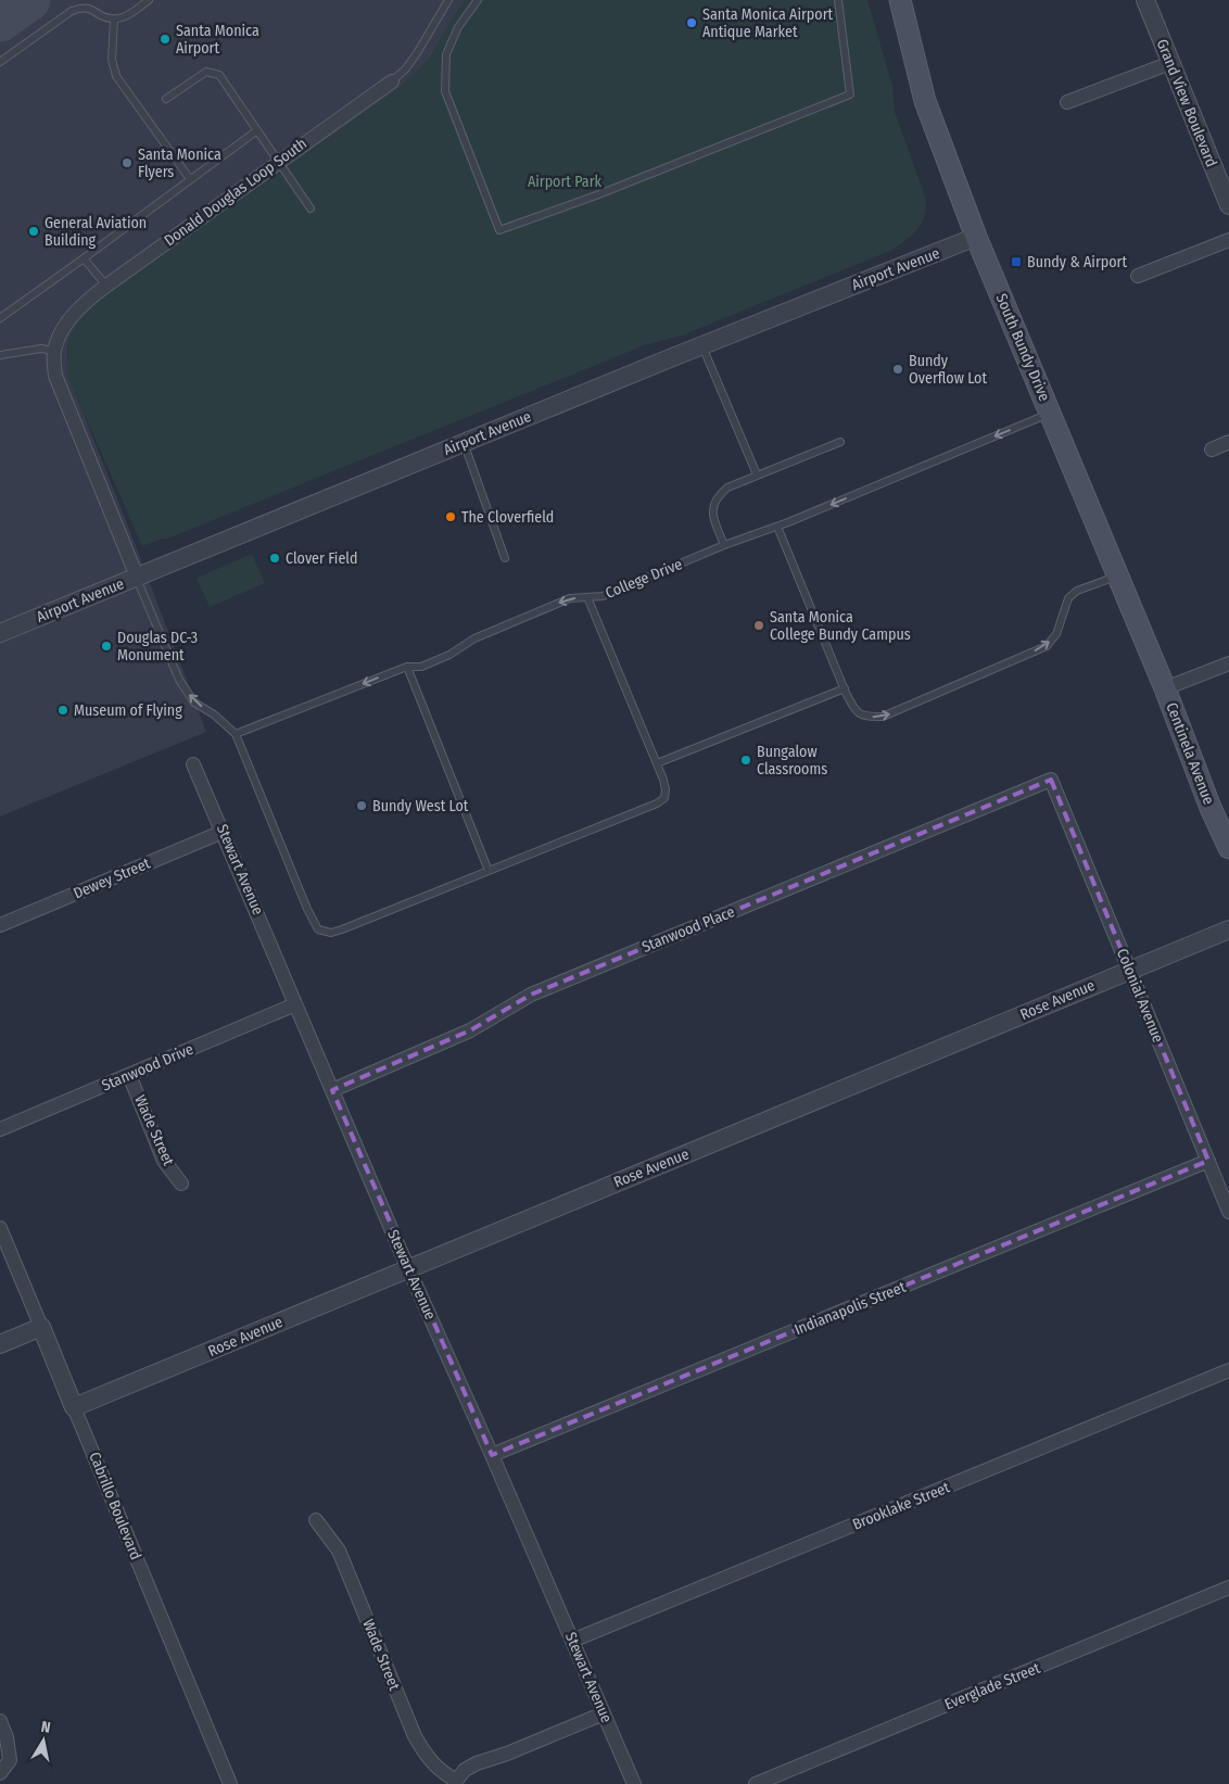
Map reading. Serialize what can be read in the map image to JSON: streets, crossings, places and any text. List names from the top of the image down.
{
  "streets": {
    "main road": ["South Bundy Drive", "Centinela Avenue"],
    "street": [
      "Grand View Boulevard",
      "Donald Douglas Loop South",
      "Airport Avenue",
      "Stewart Avenue",
      "Dewey Street",
      "Stanwood Place",
      "Colonial Avenue",
      "Rose Avenue",
      "Stanwood Drive",
      "Wade Street",
      "Indianapolis Street",
      "Cabrillo Boulevard",
      "Brooklake Street",
      "Everglade Street"
    ],
    "lane": ["College Drive"]
  },
  "crossings": [
    ["Donald Douglas Loop South", "Airport Avenue"],
    ["Airport Avenue", "South Bundy Drive"],
    ["South Bundy Drive", "College Drive"],
    ["South Bundy Drive", "Centinela Avenue"],
    ["Stewart Avenue", "Dewey Street"],
    ["Stewart Avenue", "Stanwood Place"],
    ["Stewart Avenue", "Rose Avenue"],
    ["Stewart Avenue", "Stanwood Drive"],
    ["Stewart Avenue", "Wade Street"],
    ["Stewart Avenue", "Indianapolis Street"],
    ["Stewart Avenue", "Brooklake Street"],
    ["Stanwood Place", "Colonial Avenue"],
    ["Colonial Avenue", "Rose Avenue"],
    ["Colonial Avenue", "Indianapolis Street"],
    ["Rose Avenue", "Cabrillo Boulevard"],
    ["Stanwood Drive", "Wade Street"]
  ],
  "one_way": ["College Drive"],
  "parks": ["Airport Park"],
  "places": {
    "other": [
      "Santa Monica Airport Antique Market",
      "Santa Monica Airport",
      "Santa Monica Flyers",
      "General Aviation Building",
      "Bundy Overflow Lot",
      "The Cloverfield",
      "Clover Field",
      "Santa Monica College Bundy Campus",
      "Douglas DC-3 Monument",
      "Museum of Flying",
      "Bungalow Classrooms",
      "Bundy West Lot"
    ],
    "transit": ["Bundy & Airport"]
  },
  "north": "top"
}
